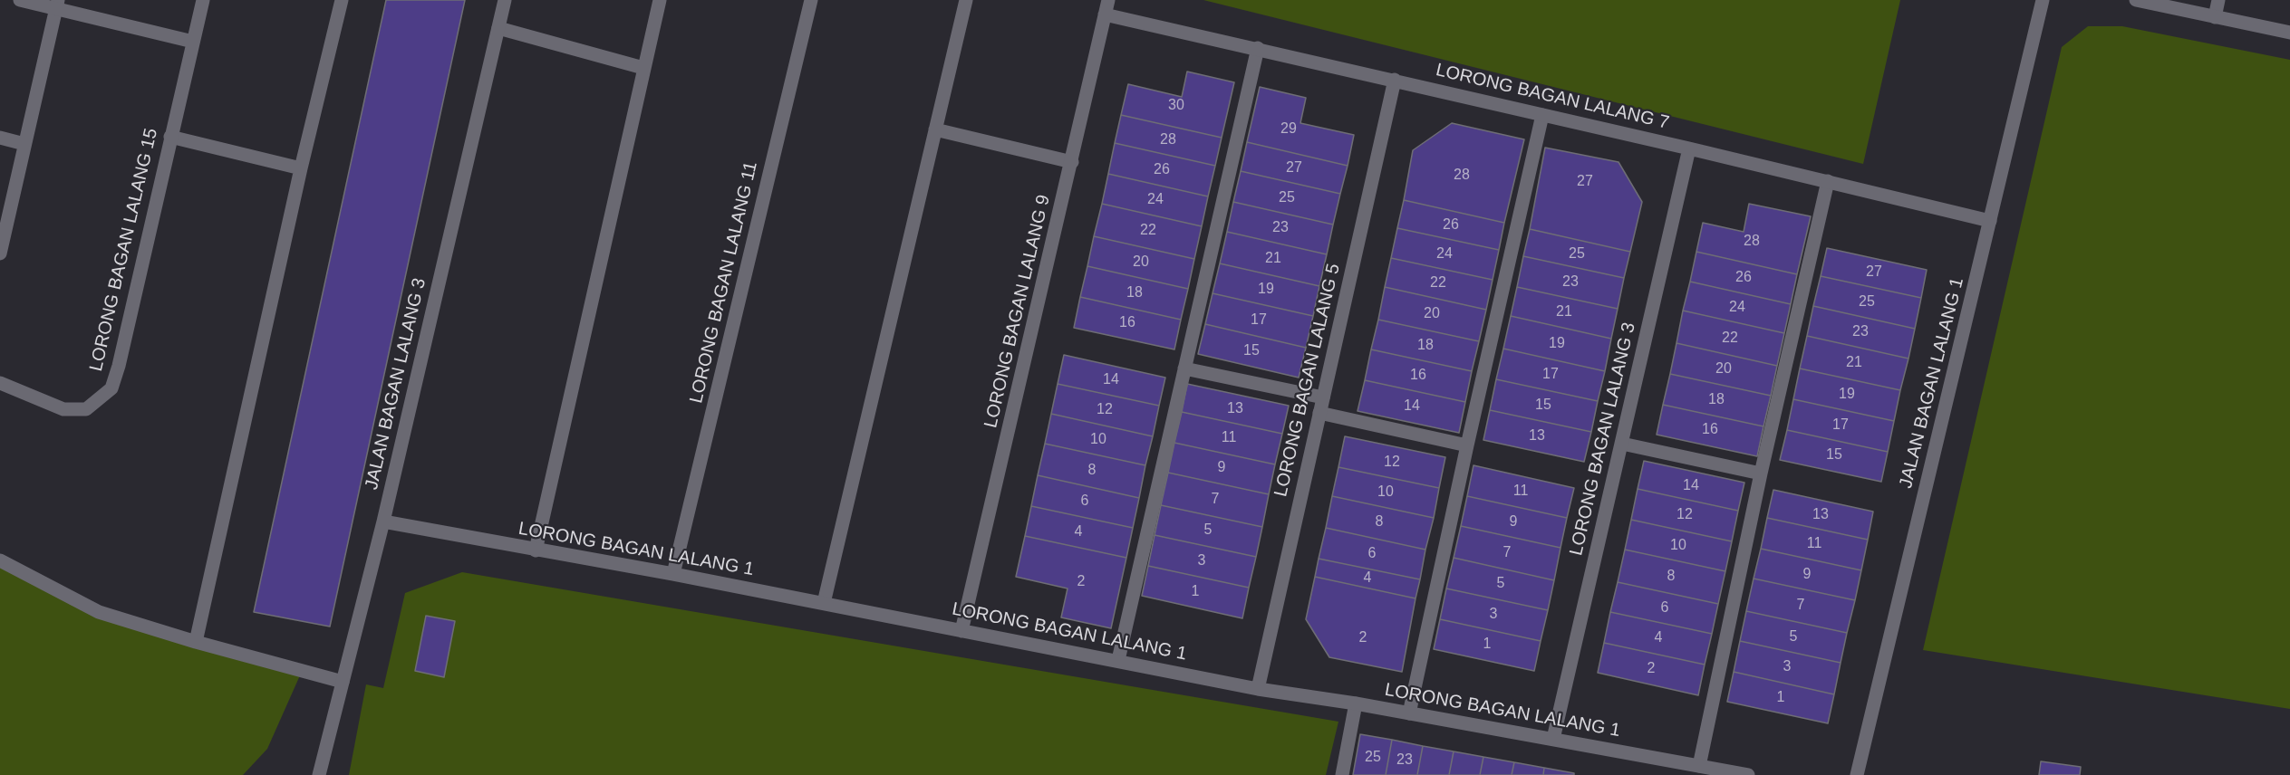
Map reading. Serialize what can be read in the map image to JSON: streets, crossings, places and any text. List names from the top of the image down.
{
  "streets": {
    "street": [
      "LORONG BAGAN LALANG 7",
      "LORONG BAGAN LALANG 15",
      "LORONG BAGAN LALANG 11",
      "LORONG BAGAN LALANG 9",
      "LORONG BAGAN LALANG 5",
      "JALAN BAGAN LALANG 1",
      "JALAN BAGAN LALANG 3",
      "LORONG BAGAN LALANG 3",
      "LORONG BAGAN LALANG 1"
    ]
  },
  "crossings": [
    ["LORONG BAGAN LALANG 7", "LORONG BAGAN LALANG 9"],
    ["LORONG BAGAN LALANG 7", "LORONG BAGAN LALANG 5"],
    ["LORONG BAGAN LALANG 7", "JALAN BAGAN LALANG 1"],
    ["LORONG BAGAN LALANG 7", "LORONG BAGAN LALANG 3"],
    ["LORONG BAGAN LALANG 11", "LORONG BAGAN LALANG 1"],
    ["LORONG BAGAN LALANG 9", "LORONG BAGAN LALANG 1"],
    ["LORONG BAGAN LALANG 5", "LORONG BAGAN LALANG 1"],
    ["JALAN BAGAN LALANG 3", "LORONG BAGAN LALANG 1"],
    ["LORONG BAGAN LALANG 3", "LORONG BAGAN LALANG 1"]
  ],
  "house_numbers": [
    "30",
    "29",
    "28",
    "27",
    "26",
    "28",
    "27",
    "25",
    "24",
    "26",
    "23",
    "22",
    "28",
    "24",
    "25",
    "21",
    "20",
    "27",
    "26",
    "23",
    "22",
    "19",
    "18",
    "25",
    "24",
    "21",
    "20",
    "17",
    "16",
    "23",
    "22",
    "19",
    "18",
    "15",
    "21",
    "20",
    "17",
    "16",
    "14",
    "19",
    "18",
    "15",
    "14",
    "13",
    "12",
    "17",
    "16",
    "13",
    "11",
    "10",
    "15",
    "12",
    "9",
    "8",
    "14",
    "11",
    "10",
    "7",
    "6",
    "12",
    "13",
    "8",
    "9",
    "5",
    "4",
    "11",
    "10",
    "7",
    "6",
    "3",
    "9",
    "8",
    "4",
    "2",
    "5",
    "1",
    "7",
    "6",
    "3",
    "5",
    "2",
    "4",
    "1",
    "3",
    "2",
    "1",
    "25",
    "23"
  ]
}
